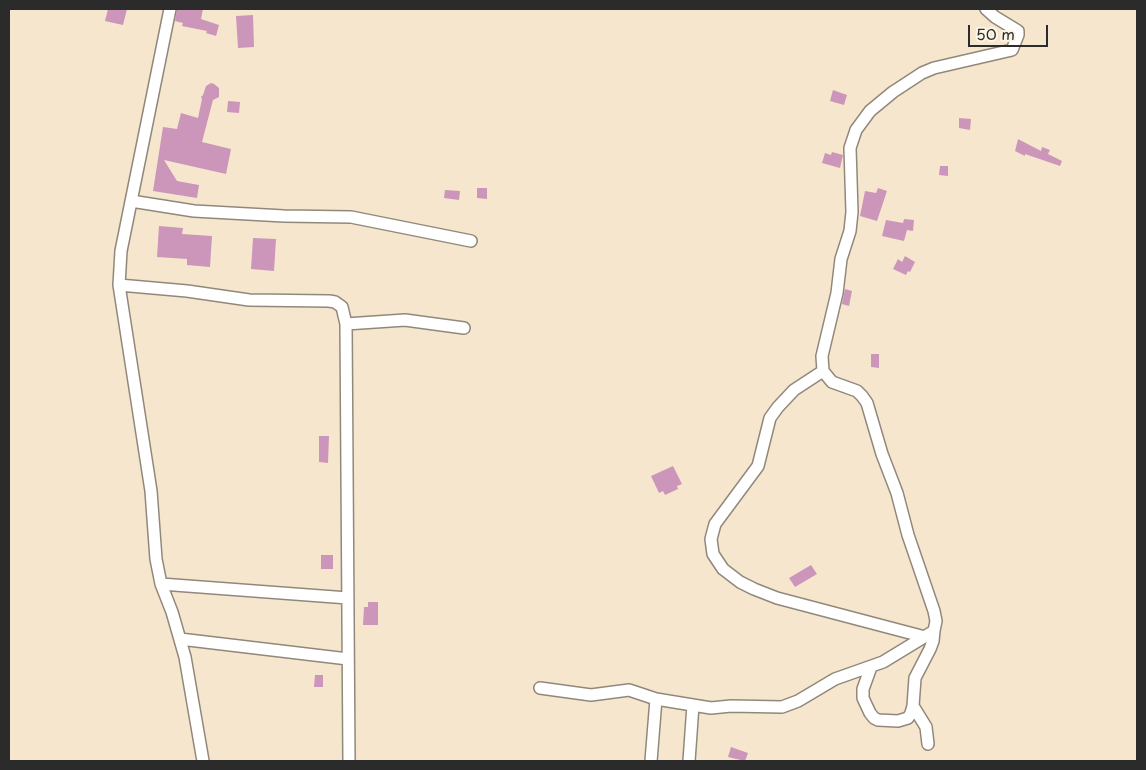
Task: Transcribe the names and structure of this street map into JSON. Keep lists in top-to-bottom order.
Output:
{
  "scale_bar": "50 m"
}
